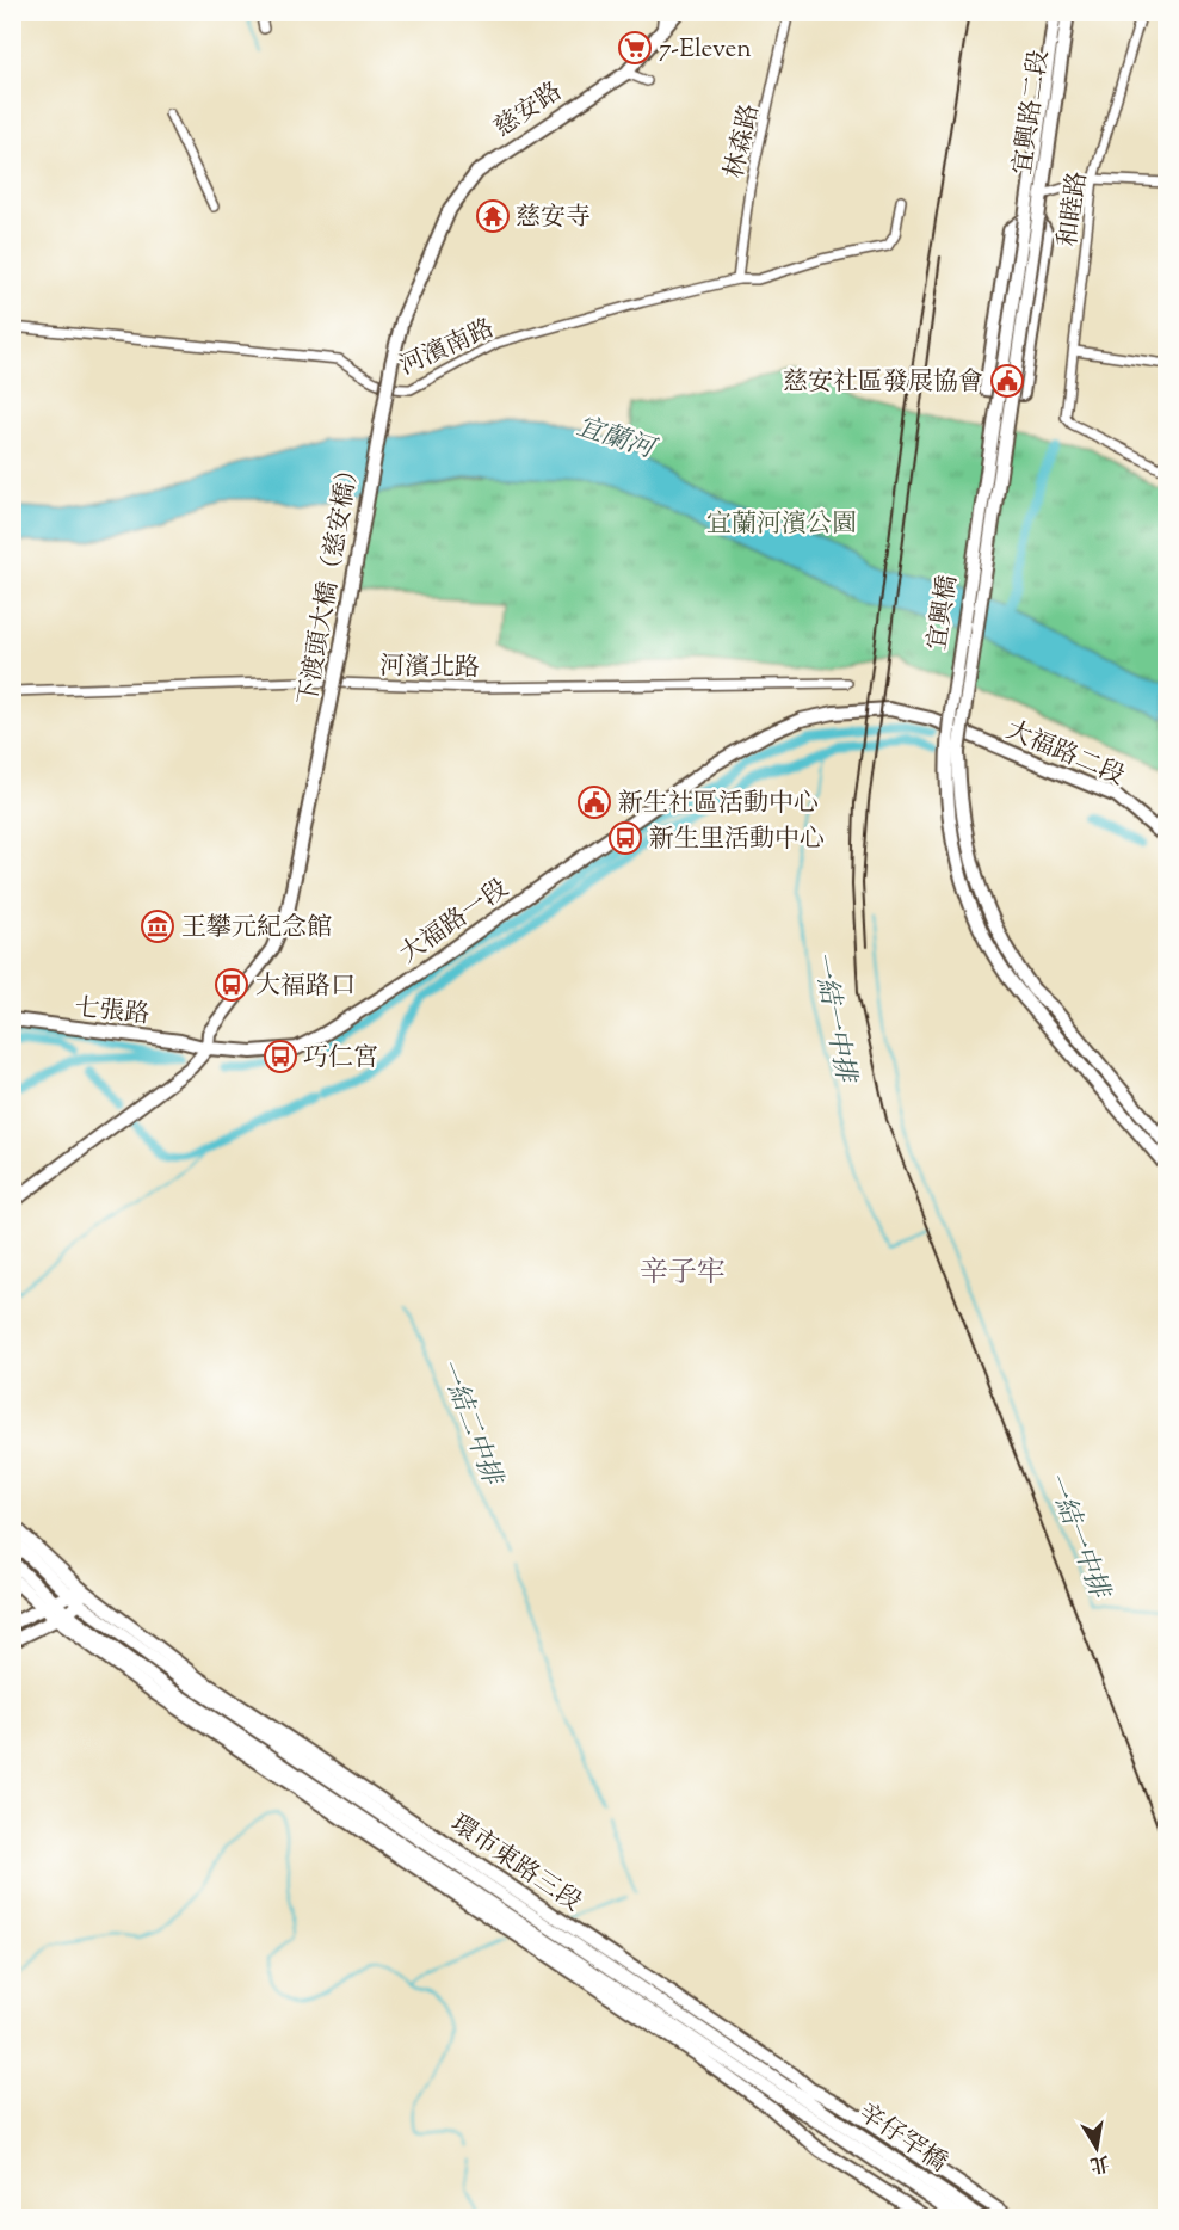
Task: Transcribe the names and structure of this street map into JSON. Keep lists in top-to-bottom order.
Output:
{
  "streets": {
    "main road": [
      "慈安路",
      "宜興路二段",
      "下渡頭大橋（慈安橋）",
      "宜興橋",
      "大福路二段",
      "大福路一段",
      "七張路",
      "環市東路三段",
      "辛仔罕橋"
    ],
    "street": [
      "林森路",
      "和睦路",
      "河濱南路",
      "河濱北路"
    ]
  },
  "crossings": [
    ["慈安路", "下渡頭大橋（慈安橋）"],
    ["宜興路二段", "宜興橋"],
    ["林森路", "河濱南路"],
    ["下渡頭大橋（慈安橋）", "大福路一段"],
    ["下渡頭大橋（慈安橋）", "七張路"],
    ["大福路二段", "大福路一段"],
    ["大福路一段", "七張路"],
    ["環市東路三段", "辛仔罕橋"]
  ],
  "districts": ["辛子牢"],
  "water": ["宜蘭河", "一結一中排", "一結二中排"],
  "parks": ["宜蘭河濱公園"],
  "places": {
    "supermarket": ["7-Eleven"],
    "temple": ["慈安寺"],
    "public building": ["慈安社區發展協會", "新生社區活動中心"],
    "bus stop": ["新生里活動中心", "大福路口", "巧仁宮"],
    "museum": ["王攀元紀念館"]
  },
  "north": "bottom"
}
